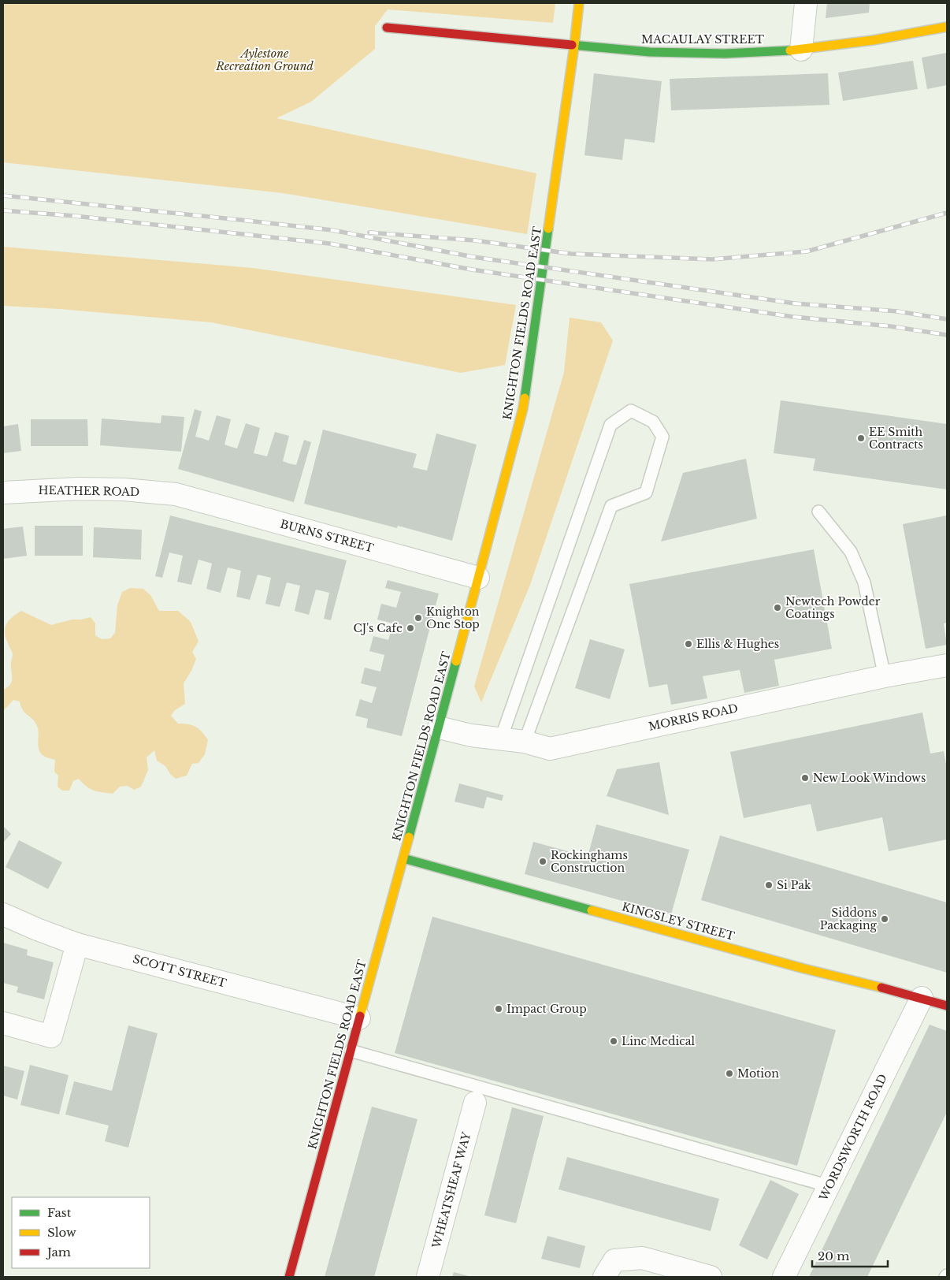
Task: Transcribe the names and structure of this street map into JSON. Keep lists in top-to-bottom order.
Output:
{
  "streets": {
    "street": [
      "MACAULAY STREET",
      "KNIGHTON FIELDS ROAD EAST",
      "HEATHER ROAD",
      "BURNS STREET",
      "MORRIS ROAD",
      "KINGSLEY STREET",
      "SCOTT STREET",
      "WORDSWORTH ROAD",
      "WHEATSHEAF WAY"
    ]
  },
  "crossings": [
    ["MACAULAY STREET", "KNIGHTON FIELDS ROAD EAST"],
    ["KNIGHTON FIELDS ROAD EAST", "BURNS STREET"],
    ["KNIGHTON FIELDS ROAD EAST", "MORRIS ROAD"],
    ["KNIGHTON FIELDS ROAD EAST", "KINGSLEY STREET"],
    ["KNIGHTON FIELDS ROAD EAST", "SCOTT STREET"],
    ["HEATHER ROAD", "BURNS STREET"],
    ["KINGSLEY STREET", "WORDSWORTH ROAD"]
  ],
  "parks": ["Aylestone Recreation Ground"],
  "places": [
    "EE Smith Contracts",
    "Newtech Powder Coatings",
    "Knighton One Stop",
    "CJ's Cafe",
    "Ellis & Hughes",
    "New Look Windows",
    "Rockinghams Construction",
    "Si Pak",
    "Siddons Packaging",
    "Impact Group",
    "Linc Medical",
    "Motion"
  ],
  "legend": ["Fast", "Slow", "Jam"],
  "scale_bar": "20 m"
}
